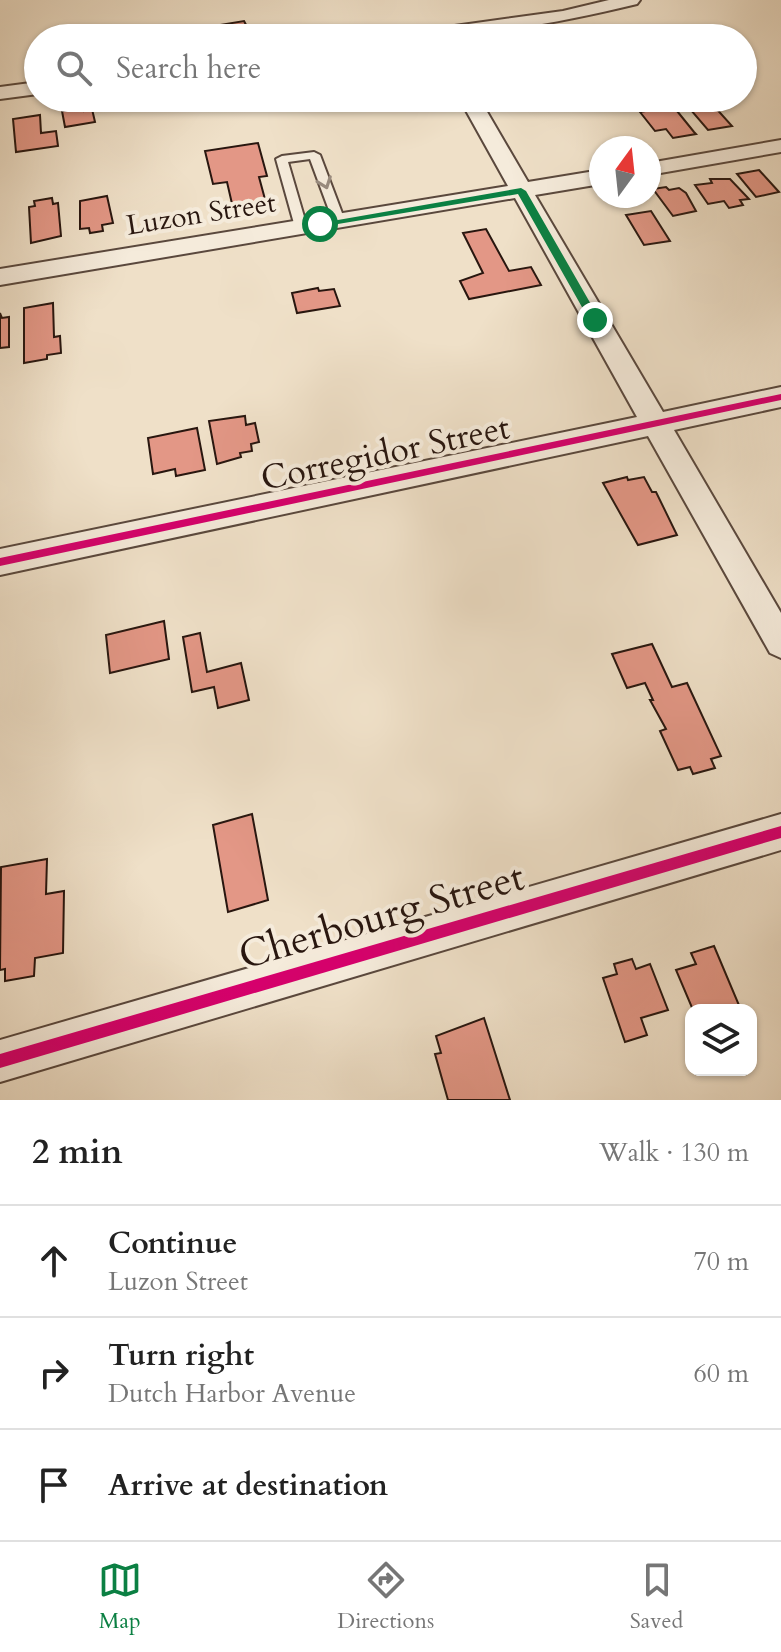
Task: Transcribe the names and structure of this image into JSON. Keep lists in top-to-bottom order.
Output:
{
  "streets": {
    "street": ["Luzon Street", "Corregidor Street", "Cherbourg Street"]
  },
  "north": "top",
  "page": {
    "search": "Search here",
    "heading": ["2 min", "Walk · 130 m"],
    "list": [
      ["Continue", "Luzon Street", "70 m"],
      ["Turn right", "Dutch Harbor Avenue", "60 m"],
      "Arrive at destination"
    ],
    "nav": ["Map", "Directions", "Saved"]
  }
}
